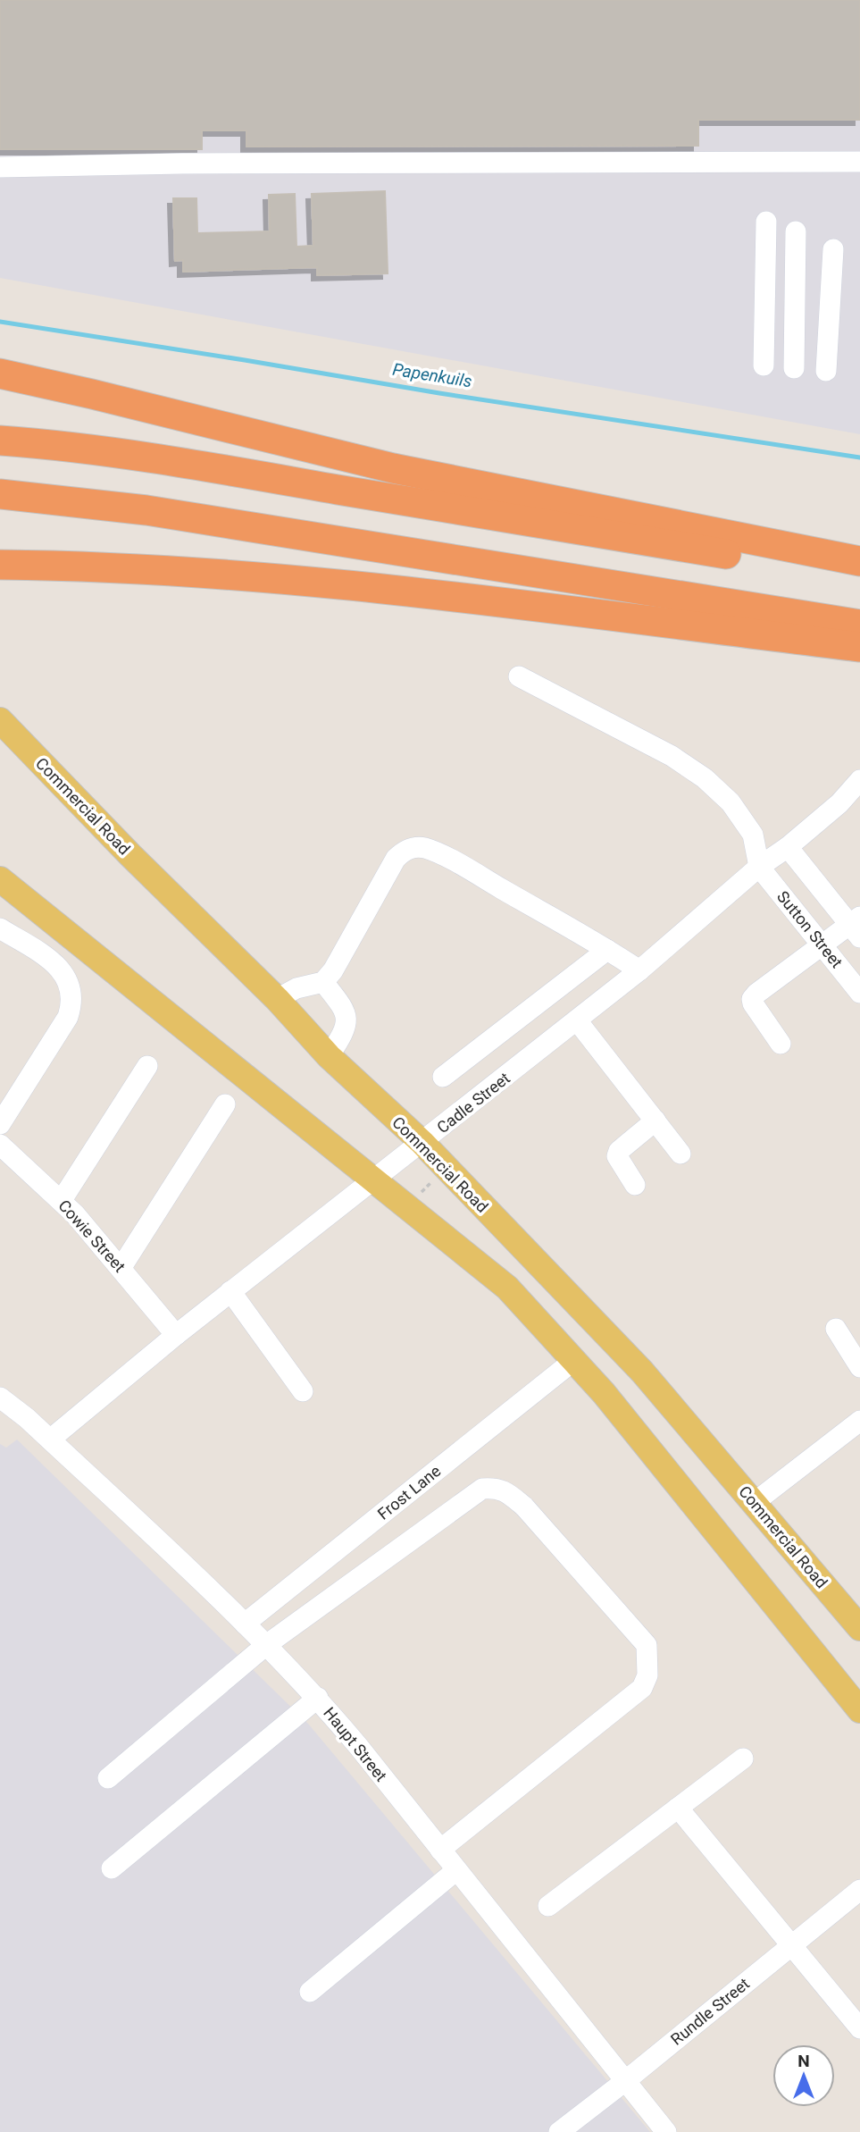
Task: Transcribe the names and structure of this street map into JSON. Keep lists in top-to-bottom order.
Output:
{
  "streets": {
    "main road": ["Commercial Road"],
    "street": [
      "Sutton Street",
      "Cadle Street",
      "Cowie Street",
      "Frost Lane",
      "Haupt Street",
      "Rundle Street"
    ]
  },
  "crossings": [
    ["Commercial Road", "Cadle Street"],
    ["Sutton Street", "Cadle Street"],
    ["Cadle Street", "Cowie Street"],
    ["Cadle Street", "Haupt Street"],
    ["Frost Lane", "Haupt Street"],
    ["Haupt Street", "Rundle Street"]
  ],
  "water": ["Papenkuils"],
  "north": "top"
}
